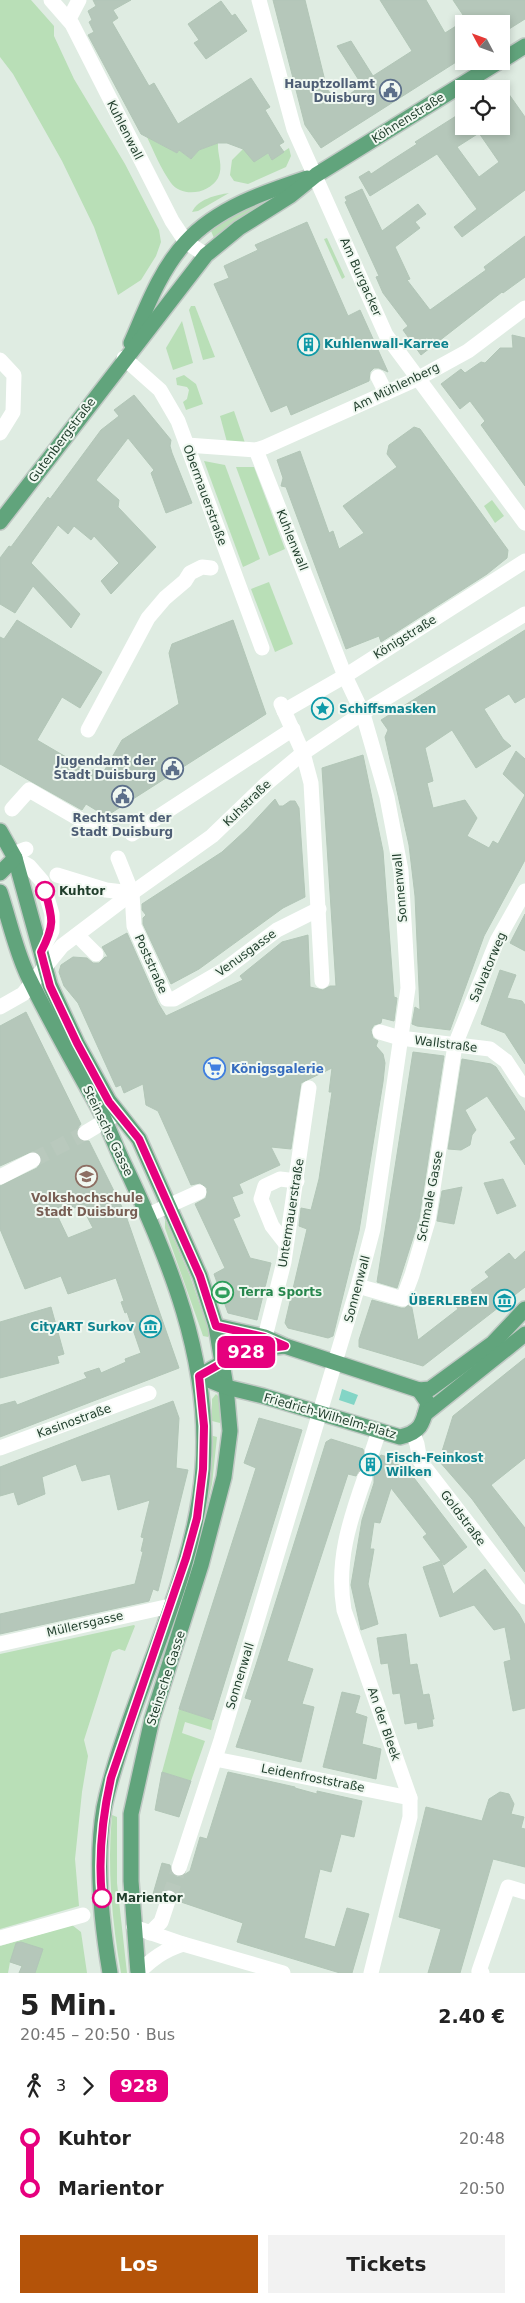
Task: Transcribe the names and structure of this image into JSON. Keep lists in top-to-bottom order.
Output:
{
  "streets": {
    "main road": [
      "Köhnenstraße",
      "Gutenbergstraße",
      "Steinsche Gasse",
      "Friedrich-Wilhelm-Platz"
    ],
    "street": [
      "Kuhlenwall",
      "Am Burgacker",
      "Am Mühlenberg",
      "Obermauerstraße",
      "Königstraße",
      "Kuhstraße",
      "Sonnenwall",
      "Venusgasse",
      "Poststraße",
      "Salvatorweg",
      "Wallstraße",
      "Schmale Gasse",
      "Untermauerstraße",
      "Kasinostraße",
      "Goldstraße",
      "Müllersgasse",
      "An der Bleek",
      "Leidenfroststraße"
    ]
  },
  "crossings": [
    ["Köhnenstraße", "Kuhlenwall"],
    ["Köhnenstraße", "Am Burgacker"],
    ["Köhnenstraße", "Gutenbergstraße"],
    ["Kuhlenwall", "Am Mühlenberg"],
    ["Kuhlenwall", "Gutenbergstraße"],
    ["Kuhlenwall", "Königstraße"],
    ["Kuhlenwall", "Sonnenwall"],
    ["Am Burgacker", "Am Mühlenberg"],
    ["Gutenbergstraße", "Obermauerstraße"],
    ["Kuhstraße", "Sonnenwall"],
    ["Kuhstraße", "Poststraße"],
    ["Kuhstraße", "Steinsche Gasse"],
    ["Sonnenwall", "Wallstraße"],
    ["Sonnenwall", "Schmale Gasse"],
    ["Sonnenwall", "Friedrich-Wilhelm-Platz"],
    ["Sonnenwall", "Leidenfroststraße"],
    ["Venusgasse", "Poststraße"],
    ["Salvatorweg", "Wallstraße"],
    ["Salvatorweg", "Schmale Gasse"],
    ["Wallstraße", "Schmale Gasse"],
    ["Steinsche Gasse", "Friedrich-Wilhelm-Platz"],
    ["Steinsche Gasse", "Müllersgasse"],
    ["Friedrich-Wilhelm-Platz", "Goldstraße"],
    ["An der Bleek", "Leidenfroststraße"]
  ],
  "places": {
    "public building": ["Hauptzollamt Duisburg", "Jugendamt der Stadt Duisburg", "Rechtsamt der Stadt Duisburg"],
    "building": ["Kuhlenwall-Karree", "Fisch-Feinkost Wilken"],
    "place": ["Schiffsmasken"],
    "other": ["Kuhtor", "Marientor"],
    "supermarket": ["Königsgalerie"],
    "school or university": ["Volkshochschule Stadt Duisburg"],
    "sports": ["Terra Sports"],
    "museum": ["ÜBERLEBEN", "CityART Surkov"]
  },
  "lines": ["bus line 928"],
  "north": "top left",
  "page": {
    "on_map": "928",
    "heading": ["5 Min.", "20:45 – 20:50 · Bus", "2.40 €"],
    "legs": ["3", "928"],
    "list": [
      {
        "name": "Kuhtor",
        "value": "20:48"
      },
      {
        "name": "Marientor",
        "value": "20:50"
      }
    ],
    "buttons": ["Los", "Tickets"]
  }
}
